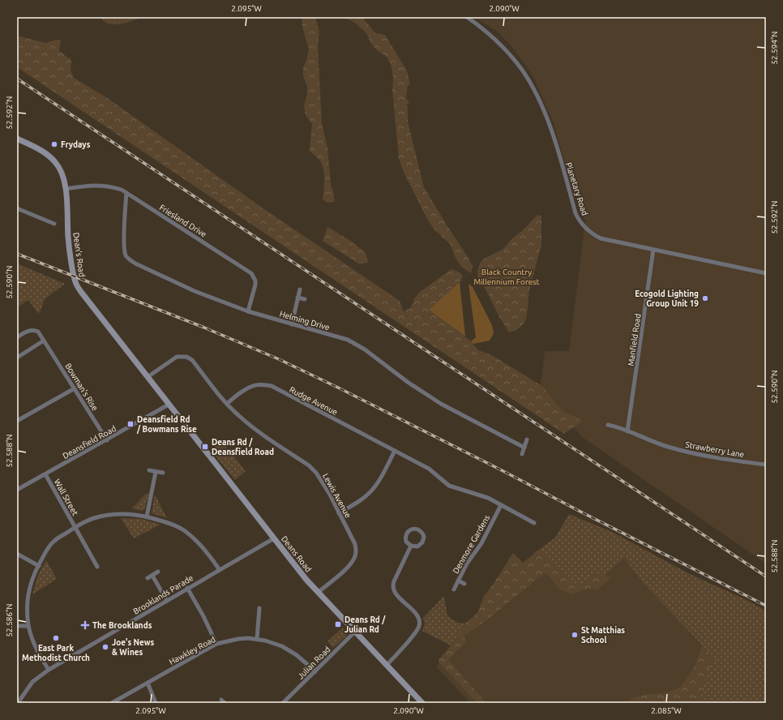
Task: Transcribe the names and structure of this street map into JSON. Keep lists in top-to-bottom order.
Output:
{
  "streets": {
    "street": [
      "Planetary Road",
      "Friesland Drive",
      "Dean's Road",
      "Helming Drive",
      "Manfield Road",
      "Bowman's Rise",
      "Rudge Avenue",
      "Deansfield Road",
      "Strawberry Lane",
      "Lewis Avenue",
      "Wall Street",
      "Denmore Gardens",
      "Deans Road",
      "Brooklands Parade",
      "Hawkley Road",
      "Julian Road"
    ]
  },
  "crossings": [
    ["Planetary Road", "Manfield Road"],
    ["Friesland Drive", "Dean's Road"],
    ["Friesland Drive", "Helming Drive"],
    ["Dean's Road", "Deansfield Road"],
    ["Dean's Road", "Lewis Avenue"],
    ["Dean's Road", "Deans Road"],
    ["Manfield Road", "Strawberry Lane"],
    ["Bowman's Rise", "Deansfield Road"],
    ["Rudge Avenue", "Lewis Avenue"],
    ["Deansfield Road", "Wall Street"],
    ["Deansfield Road", "Deans Road"],
    ["Lewis Avenue", "Deans Road"],
    ["Deans Road", "Brooklands Parade"],
    ["Deans Road", "Julian Road"],
    ["Hawkley Road", "Julian Road"]
  ],
  "parks": ["Black Country Millennium Forest"],
  "places": {
    "other": [
      "Frydays",
      "Ecogold Lighting Group Unit 19",
      "St Matthias School",
      "East Park Methodist Church",
      "Joe's News & Wines"
    ],
    "transit": ["Deansfield Rd / Bowmans Rise", "Deans Rd / Deansfield Road", "Deans Rd / Julian Rd"],
    "health": ["The Brooklands"]
  },
  "coordinates": [
    "2.095°W",
    "2.090°W",
    "52.594°N",
    "52.592°N",
    "52.590°N",
    "52.588°N",
    "52.586°N",
    "2.085°W"
  ]
}
